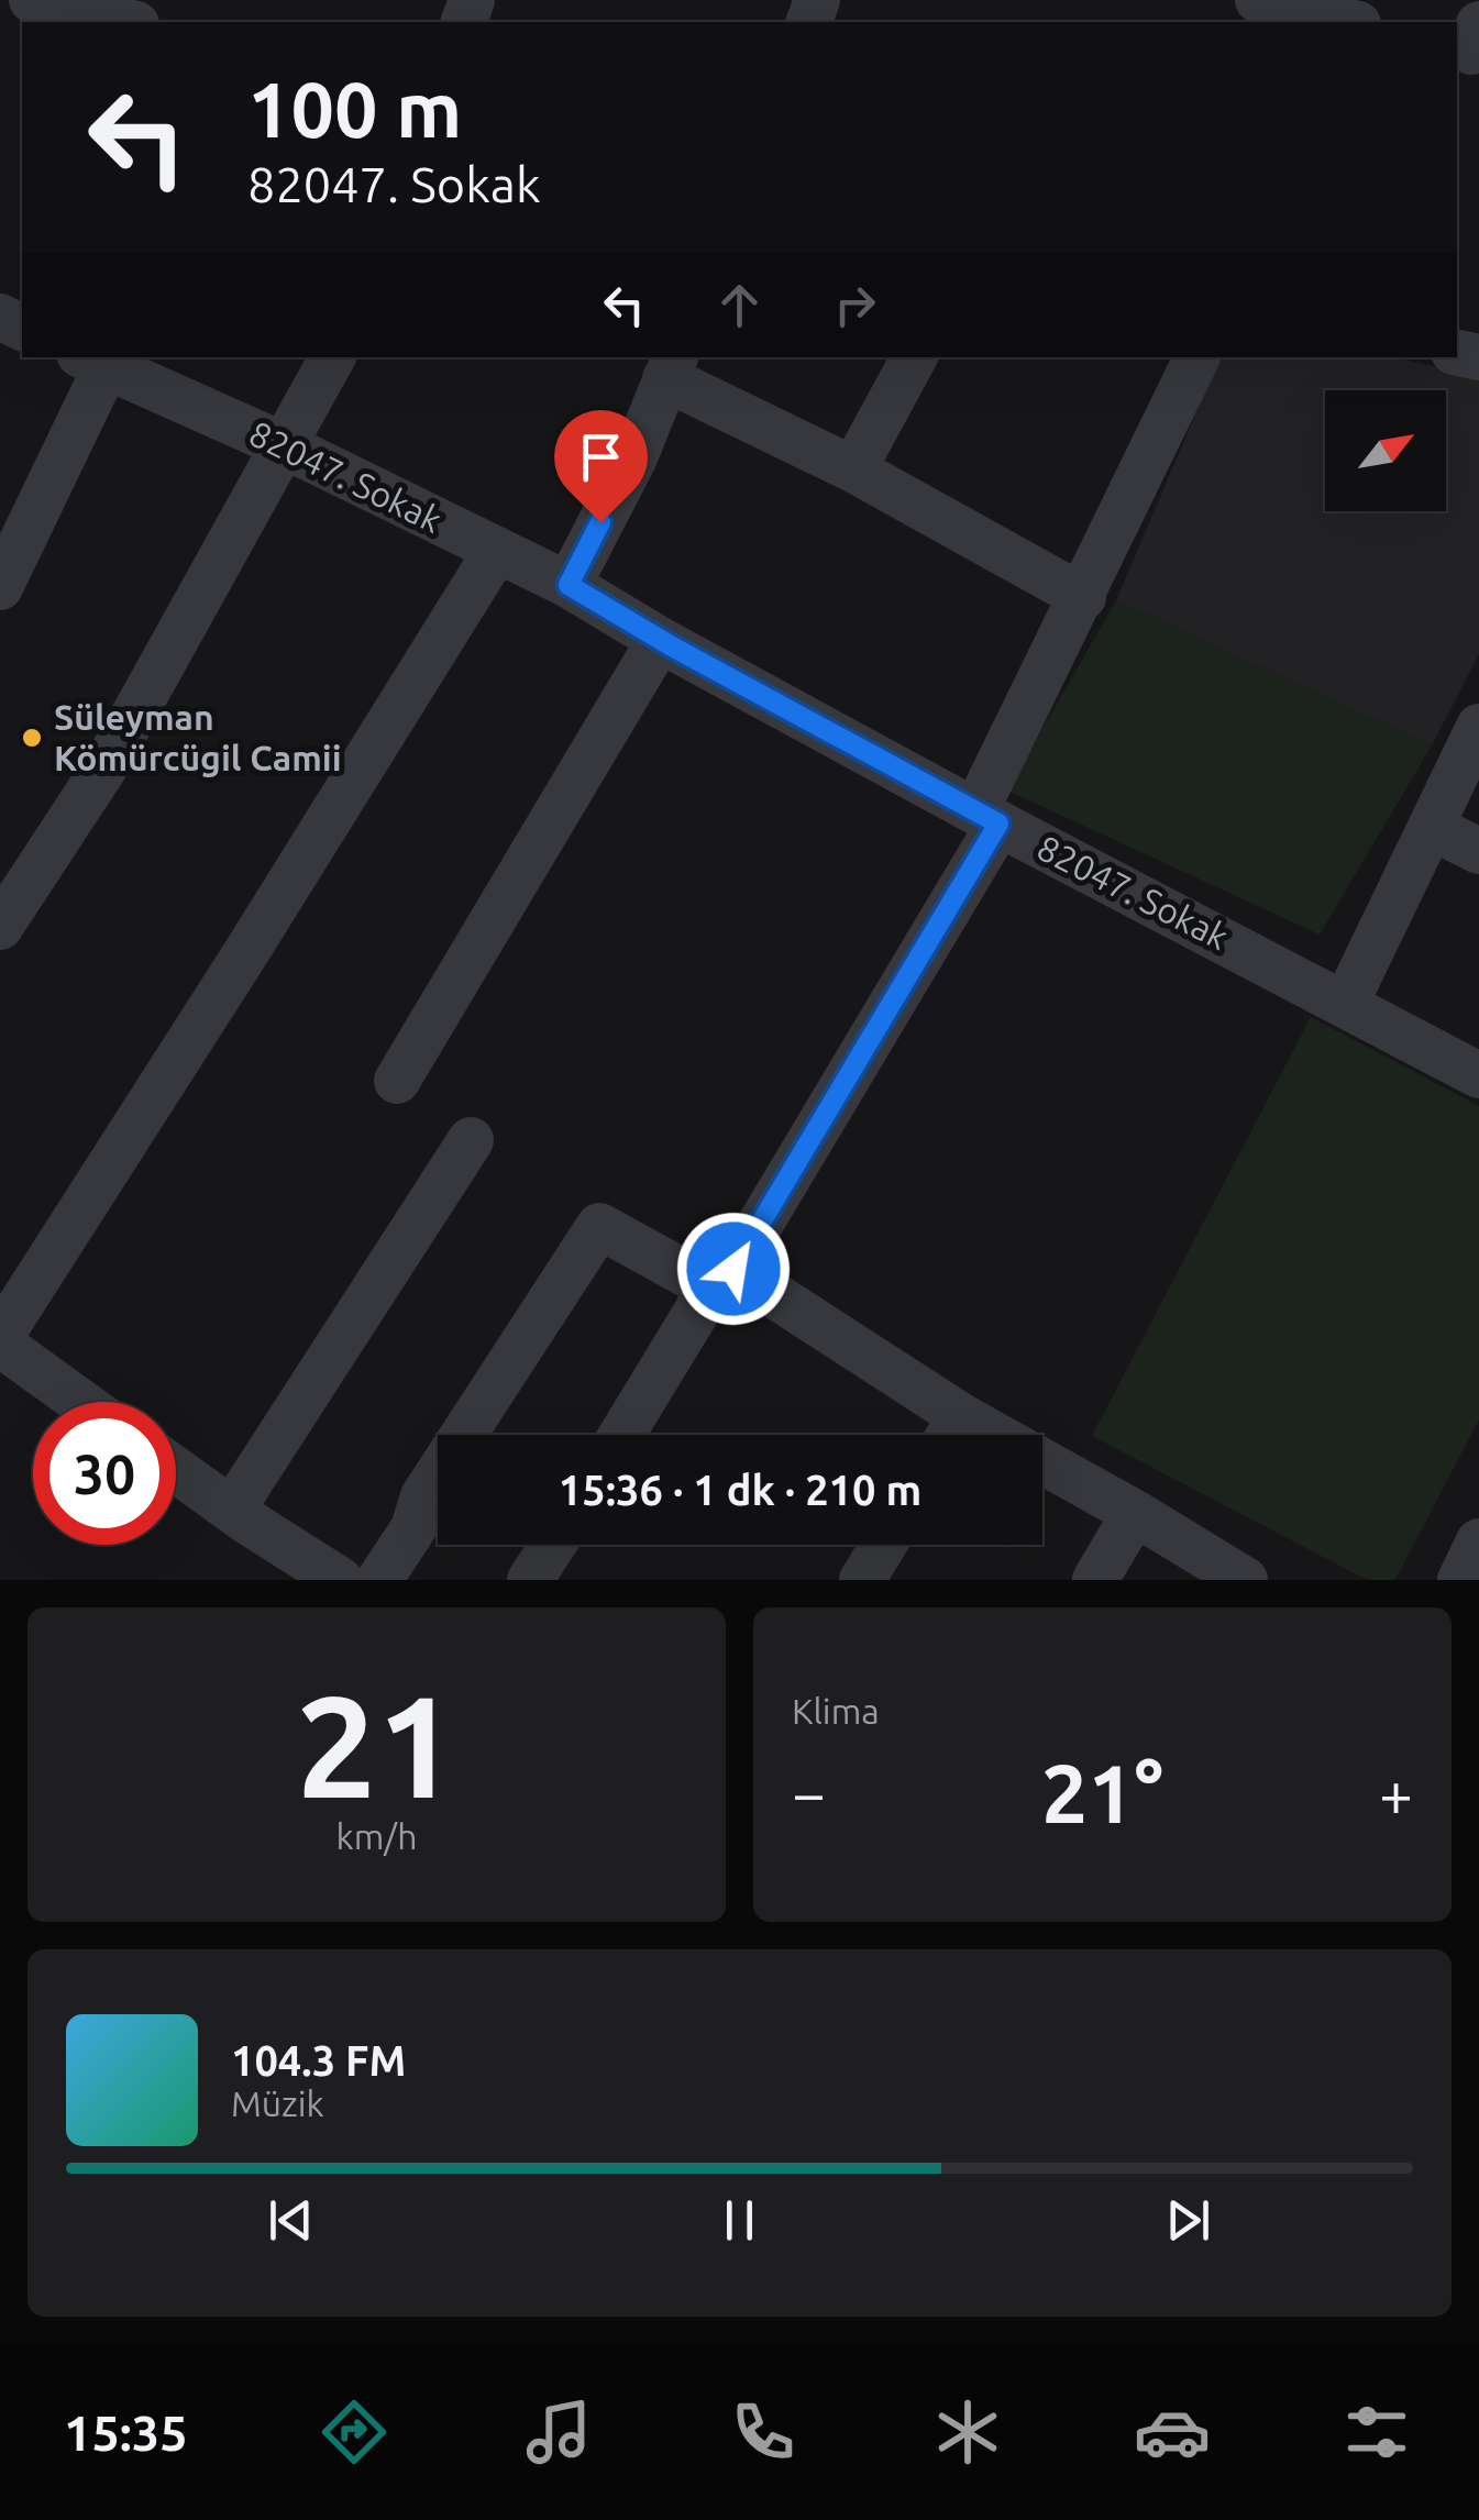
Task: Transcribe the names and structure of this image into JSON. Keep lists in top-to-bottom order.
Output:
{
  "streets": {
    "street": ["82047. Sokak"]
  },
  "places": ["Süleyman Kömürcügil Camii"],
  "north": "top right",
  "page": {
    "turn": ["100 m", "82047. Sokak"],
    "limit": "30",
    "trip": "15:36 · 1 dk · 210 m",
    "tile": [
      ["21", "km/h"],
      "Klima"
    ],
    "heat": ["−", "21°", "+"],
    "song": ["104.3 FM", "Müzik"],
    "tabs": "15:35"
  }
}
